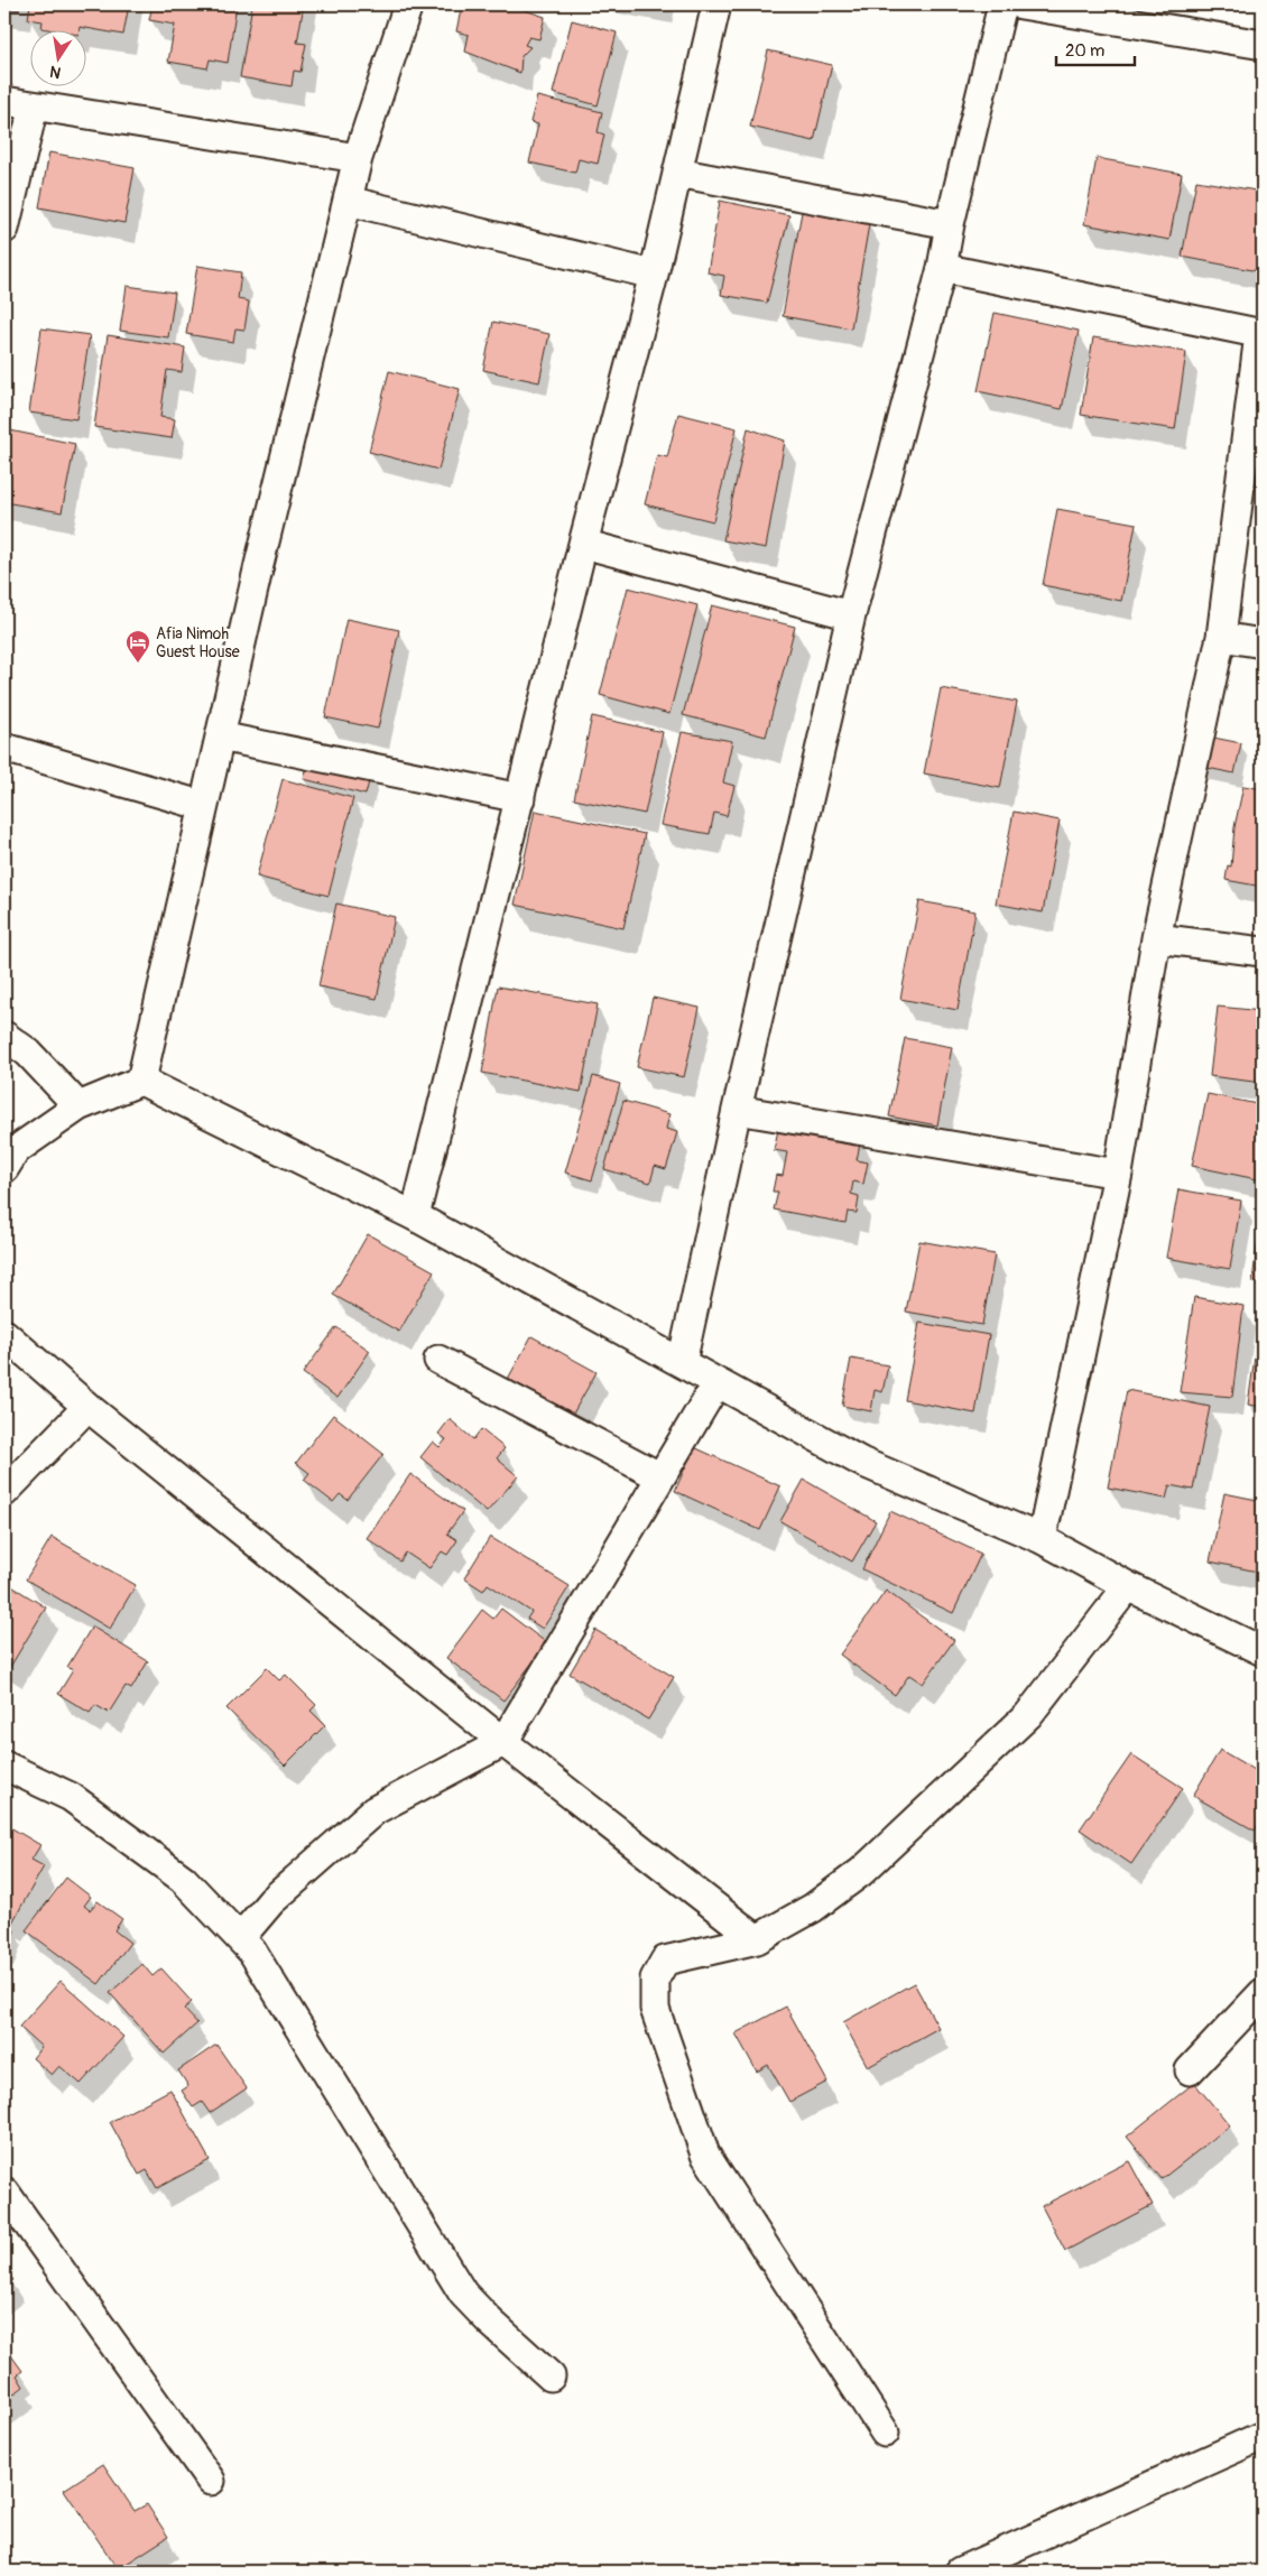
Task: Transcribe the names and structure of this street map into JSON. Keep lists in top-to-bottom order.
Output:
{
  "places": {
    "hotel": ["Afia Nimoh Guest House"]
  },
  "scale_bar": "20 m",
  "north": "bottom"
}
